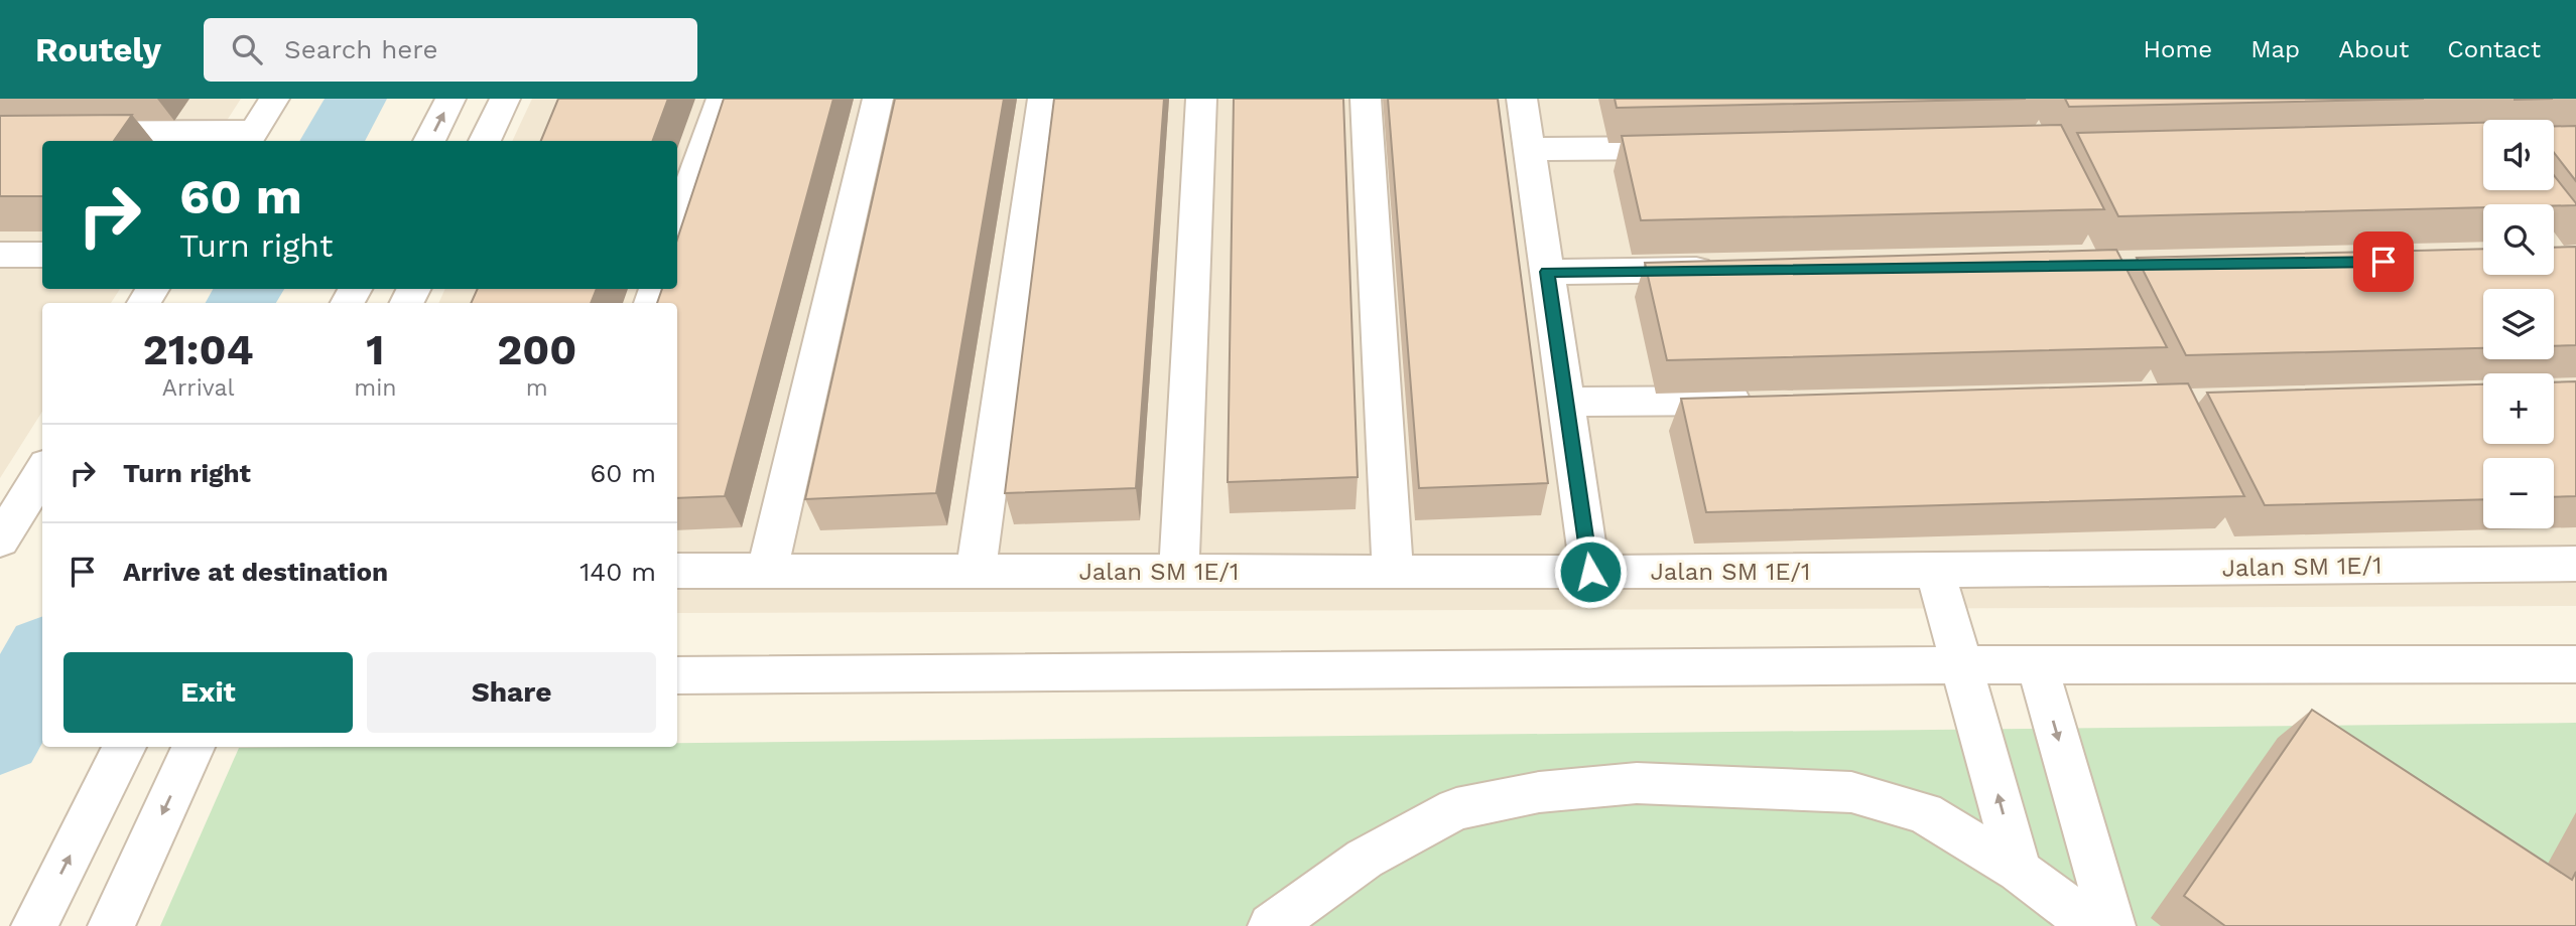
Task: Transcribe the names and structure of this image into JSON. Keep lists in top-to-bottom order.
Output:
{
  "streets": {
    "street": ["Jalan SM 1E/1"]
  },
  "page": {
    "header": "Routely",
    "search": "Search here",
    "nav": [
      "Home",
      "Map",
      "About",
      "Contact"
    ],
    "map_buttons": ["+", "−"],
    "turn": ["60 m", "Turn right"],
    "eta": [
      "21:04",
      "Arrival",
      "1",
      "min",
      "200",
      "m"
    ],
    "list": [
      {
        "name": "Turn right",
        "value": "60 m"
      },
      {
        "name": "Arrive at destination",
        "value": "140 m"
      }
    ],
    "buttons": ["Exit", "Share"]
  }
}
